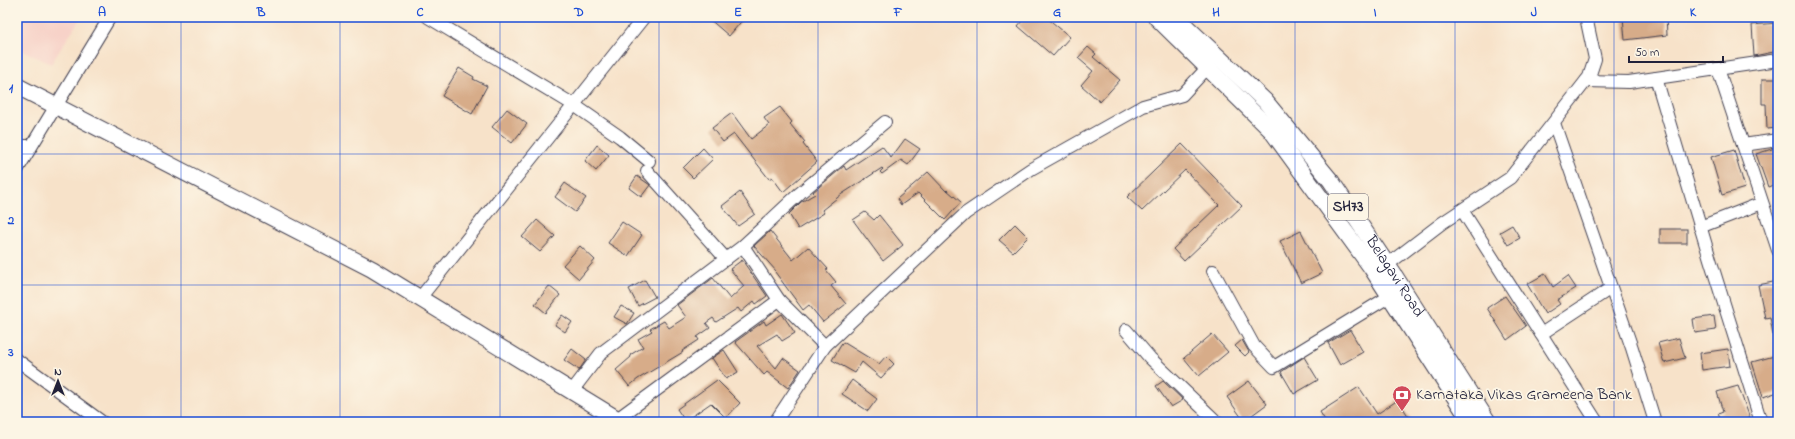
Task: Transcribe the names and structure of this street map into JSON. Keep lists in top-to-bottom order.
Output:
{
  "streets": {
    "main road": ["SH73", "Belagavi Road"]
  },
  "places": {
    "bank": ["Karnataka Vikas Grameena Bank"]
  },
  "scale_bar": "50 m",
  "north": "top",
  "grid": {
    "columns": [
      "A",
      "B",
      "C",
      "D",
      "E",
      "F",
      "G",
      "H",
      "I",
      "J",
      "K"
    ],
    "rows": ["1", "2", "3"]
  }
}
